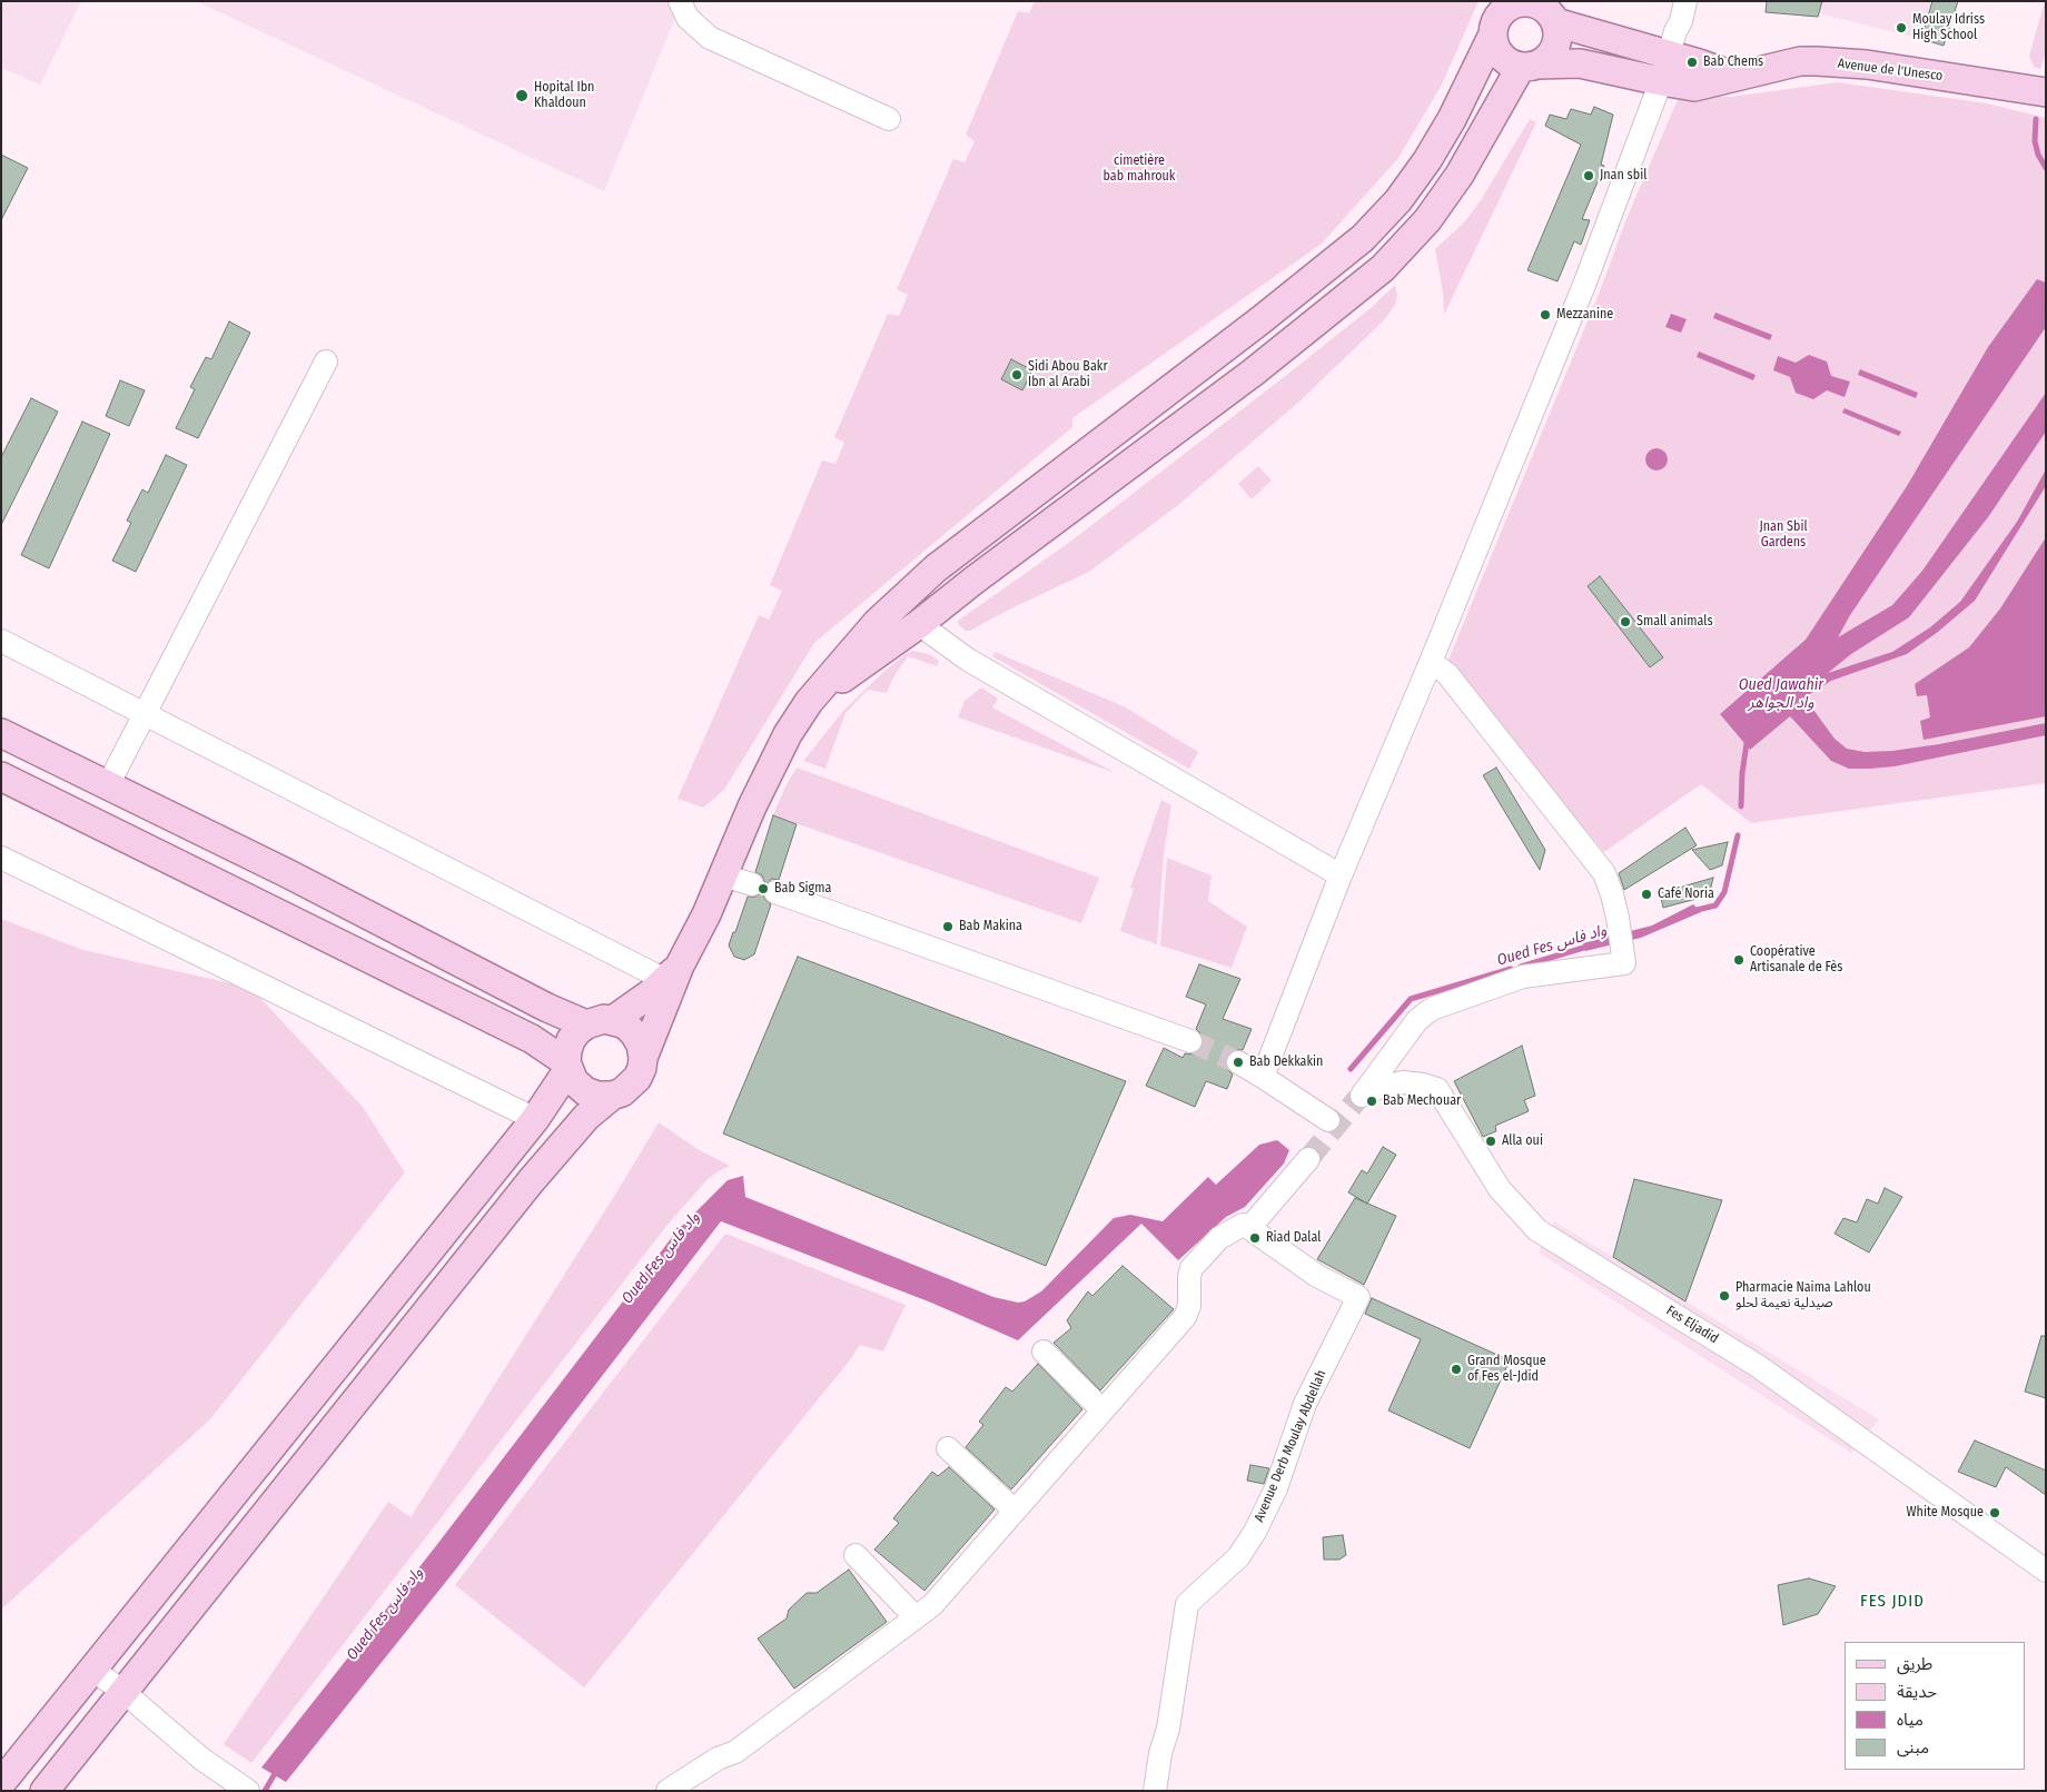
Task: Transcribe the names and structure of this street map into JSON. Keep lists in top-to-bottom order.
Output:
{
  "streets": {
    "main road": ["Avenue de l'Unesco"],
    "street": ["Fes Eljadid", "Avenue Derb Moulay Abdellah"]
  },
  "districts": ["FES JDID"],
  "water": ["Oued Jawahir واد الجواهر", "Oued Fes واد فاس"],
  "parks": ["cimetière bab mahrouk", "Jnan Sbil Gardens"],
  "places": [
    "Moulay Idriss High School",
    "Bab Chems",
    "Hopital Ibn Khaldoun",
    "Jnan sbil",
    "Mezzanine",
    "Sidi Abou Bakr Ibn al Arabi",
    "Small animals",
    "Bab Sigma",
    "Café Noria",
    "Bab Makina",
    "Coopérative Artisanale de Fès",
    "Bab Dekkakin",
    "Bab Mechouar",
    "Alla oui",
    "Riad Dalal",
    "Pharmacie Naima Lahlou صيدلية نعيمة لحلو",
    "Grand Mosque of Fes el-Jdid",
    "White Mosque"
  ],
  "legend": [
    "طريق",
    "حديقة",
    "مياه",
    "مبنى"
  ]
}
